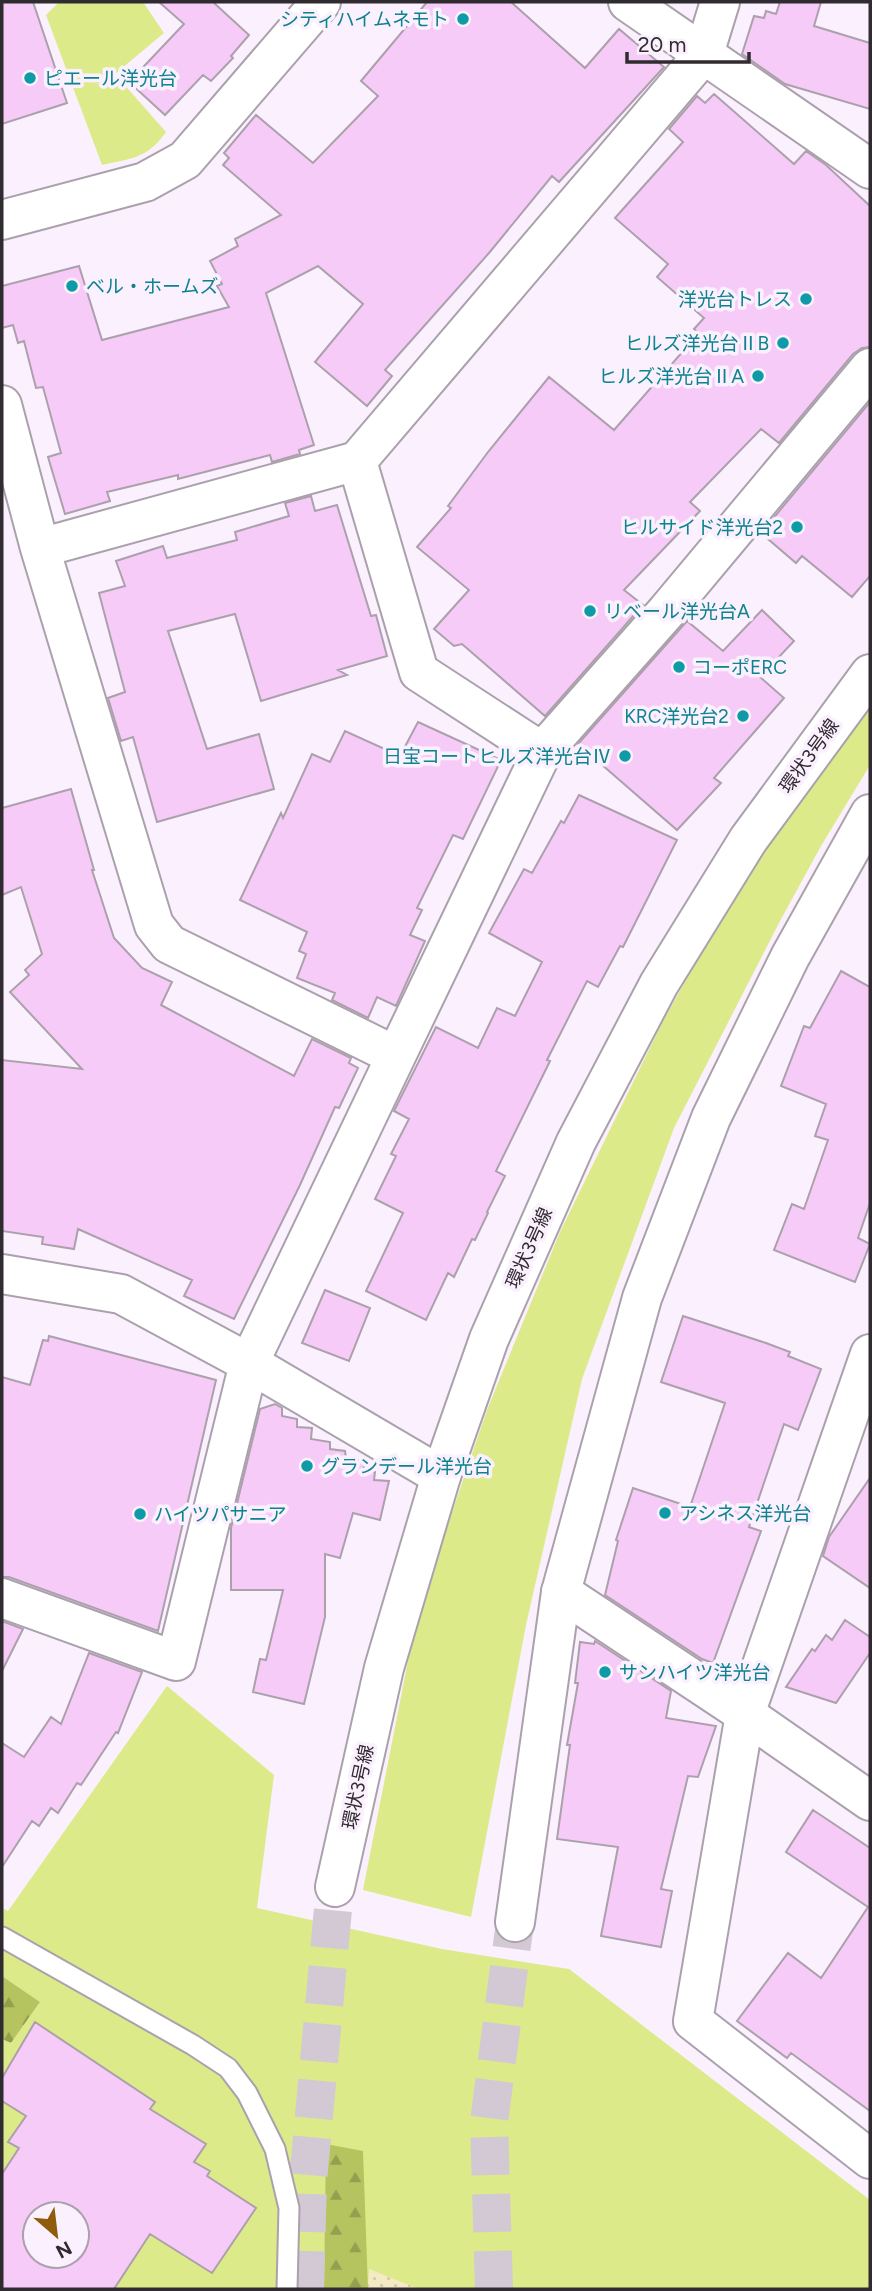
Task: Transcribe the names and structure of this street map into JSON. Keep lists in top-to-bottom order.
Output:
{
  "streets": {
    "street": ["環状3号線"]
  },
  "places": [
    "シティハイムネモト",
    "ピエール洋光台",
    "ベル・ホームズ",
    "洋光台トレス",
    "ヒルズ洋光台ⅡB",
    "ヒルズ洋光台ⅡA",
    "ヒルサイド洋光台2",
    "リベール洋光台A",
    "コーポERC",
    "KRC洋光台2",
    "日宝コートヒルズ洋光台Ⅳ",
    "グランデール洋光台",
    "アシネス洋光台",
    "ハイツパサニア",
    "サンハイツ洋光台"
  ],
  "scale_bar": "20 m",
  "north": "bottom right"
}
